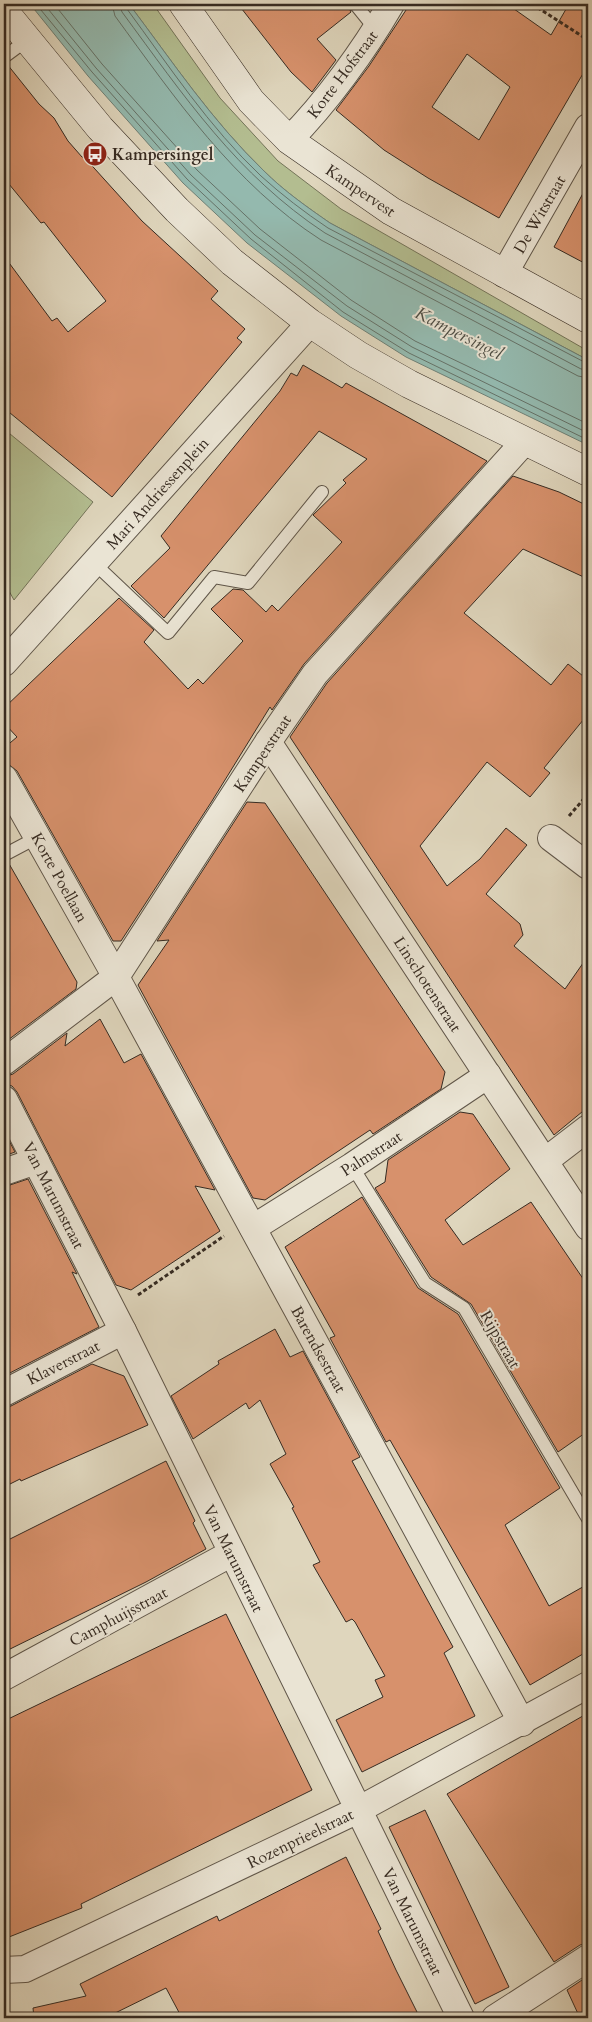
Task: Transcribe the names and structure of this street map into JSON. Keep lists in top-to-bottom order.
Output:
{
  "streets": {
    "street": [
      "Korte Hofstraat",
      "Kampervest",
      "De Witstraat",
      "Mari Andriessenplein",
      "Kamperstraat",
      "Korte Poellaan",
      "Linschotenstraat",
      "Palmstraat",
      "Van Marumstraat",
      "Barendsestraat",
      "Klaverstraat",
      "Camphuijsstraat",
      "Rozenprieelstraat"
    ],
    "lane": ["Rijpstraat"]
  },
  "crossings": [
    ["Korte Hofstraat", "Kampervest"],
    ["Kampervest", "De Witstraat"],
    ["Kamperstraat", "Korte Poellaan"],
    ["Kamperstraat", "Linschotenstraat"],
    ["Kamperstraat", "Barendsestraat"],
    ["Korte Poellaan", "Barendsestraat"],
    ["Linschotenstraat", "Palmstraat"],
    ["Palmstraat", "Rijpstraat"],
    ["Palmstraat", "Barendsestraat"],
    ["Van Marumstraat", "Klaverstraat"],
    ["Van Marumstraat", "Camphuijsstraat"],
    ["Van Marumstraat", "Rozenprieelstraat"],
    ["Barendsestraat", "Rozenprieelstraat"]
  ],
  "water": ["Kampersingel"],
  "places": {
    "bus stop": ["Kampersingel"]
  }
}
